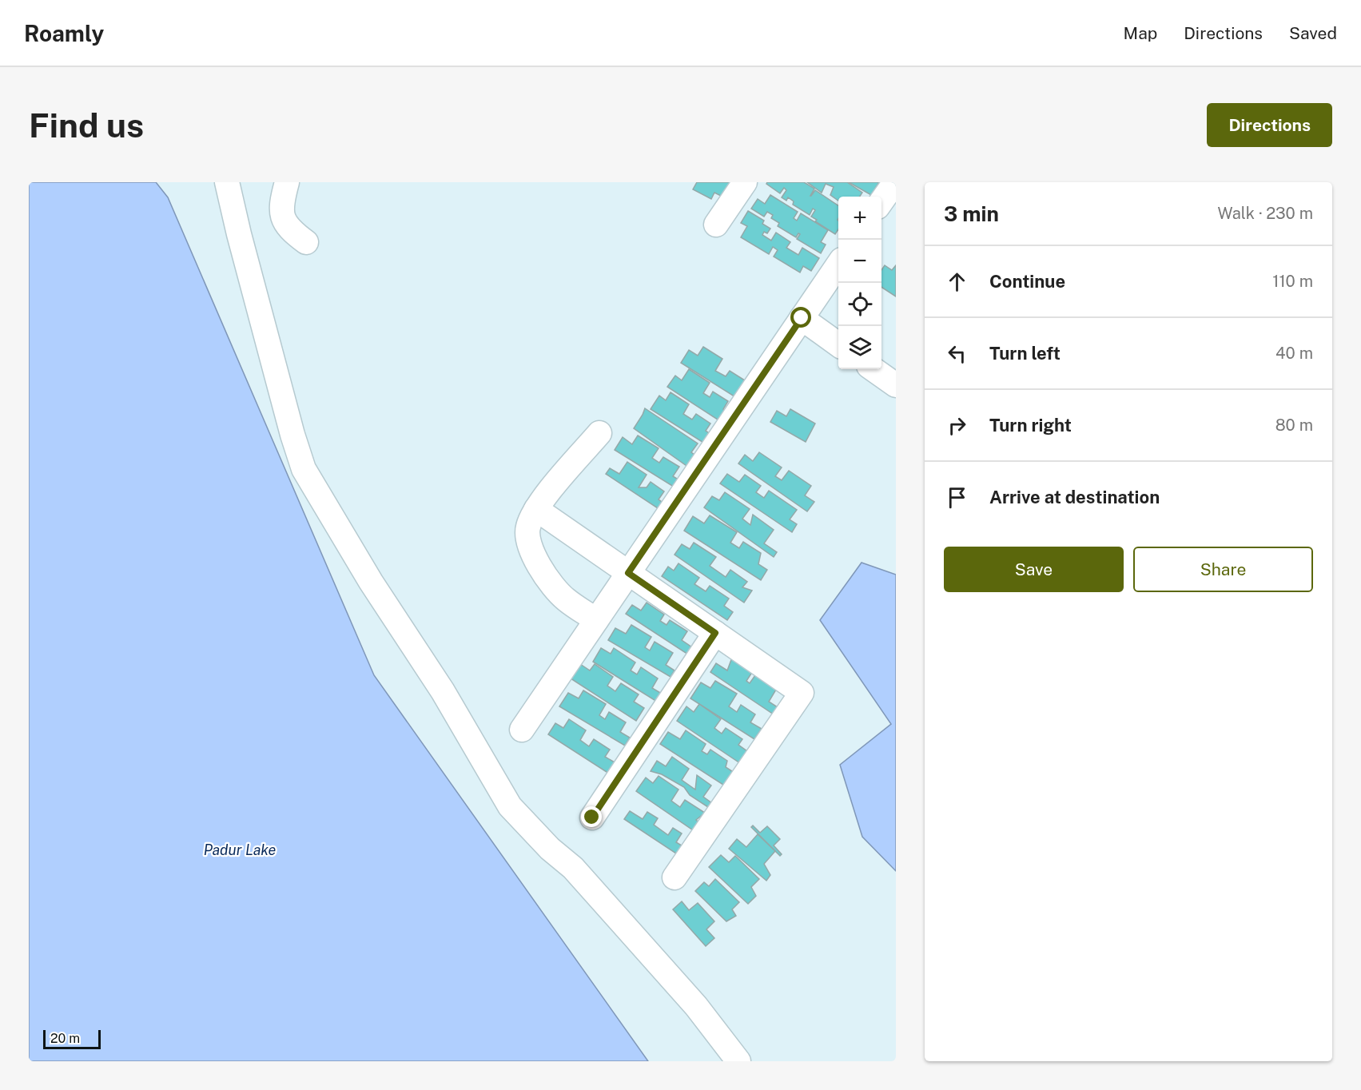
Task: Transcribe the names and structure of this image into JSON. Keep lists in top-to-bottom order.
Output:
{
  "water": ["Padur Lake"],
  "scale_bar": "20 m",
  "page": {
    "header": "Roamly",
    "nav": ["Map", "Directions", "Saved"],
    "buttons": [
      "Directions",
      ["Save", "Share"]
    ],
    "title": "Find us",
    "heading": ["3 min", "Walk · 230 m"],
    "map_buttons": ["+", "−"],
    "list": [
      ["Continue", "110 m"],
      ["Turn left", "40 m"],
      ["Turn right", "80 m"],
      "Arrive at destination"
    ],
    "scale": "20 m"
  }
}
